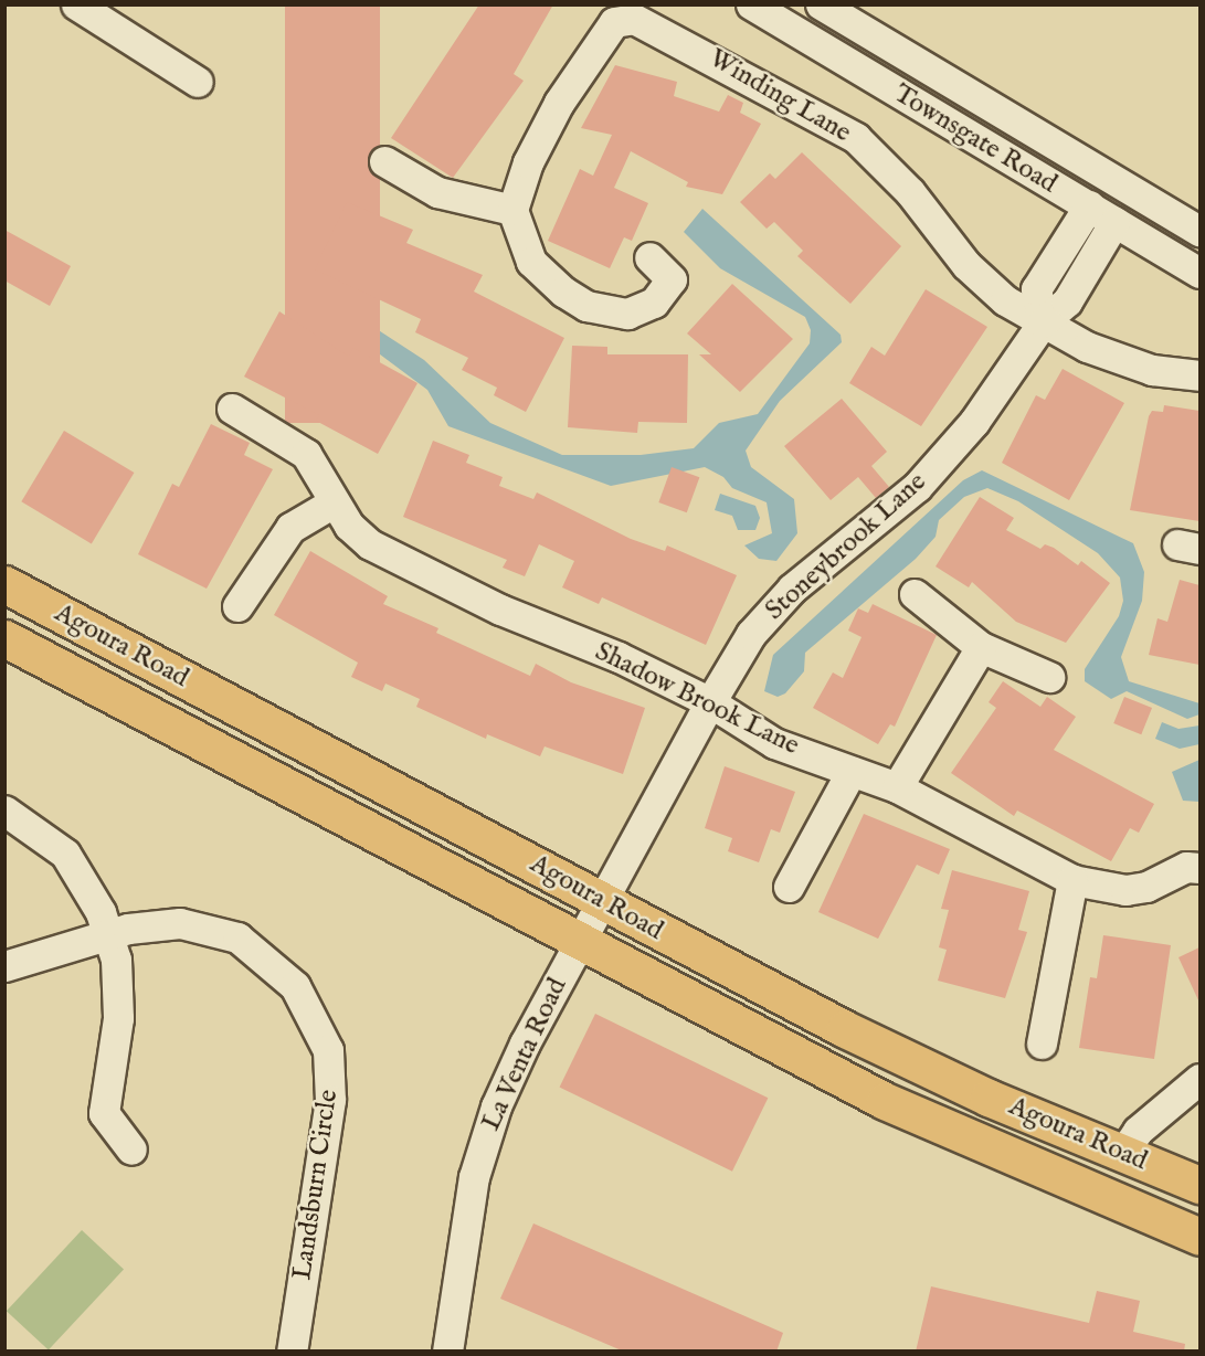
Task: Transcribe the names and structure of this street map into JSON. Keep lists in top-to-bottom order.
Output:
{
  "streets": {
    "main road": ["Agoura Road"],
    "street": [
      "Winding Lane",
      "Townsgate Road",
      "Stoneybrook Lane",
      "Shadow Brook Lane",
      "La Venta Road",
      "Landsburn Circle"
    ]
  },
  "crossings": [
    ["Winding Lane", "Stoneybrook Lane"],
    ["Townsgate Road", "Stoneybrook Lane"],
    ["Stoneybrook Lane", "Agoura Road"],
    ["Stoneybrook Lane", "Shadow Brook Lane"],
    ["Stoneybrook Lane", "La Venta Road"],
    ["Agoura Road", "La Venta Road"]
  ]
}
